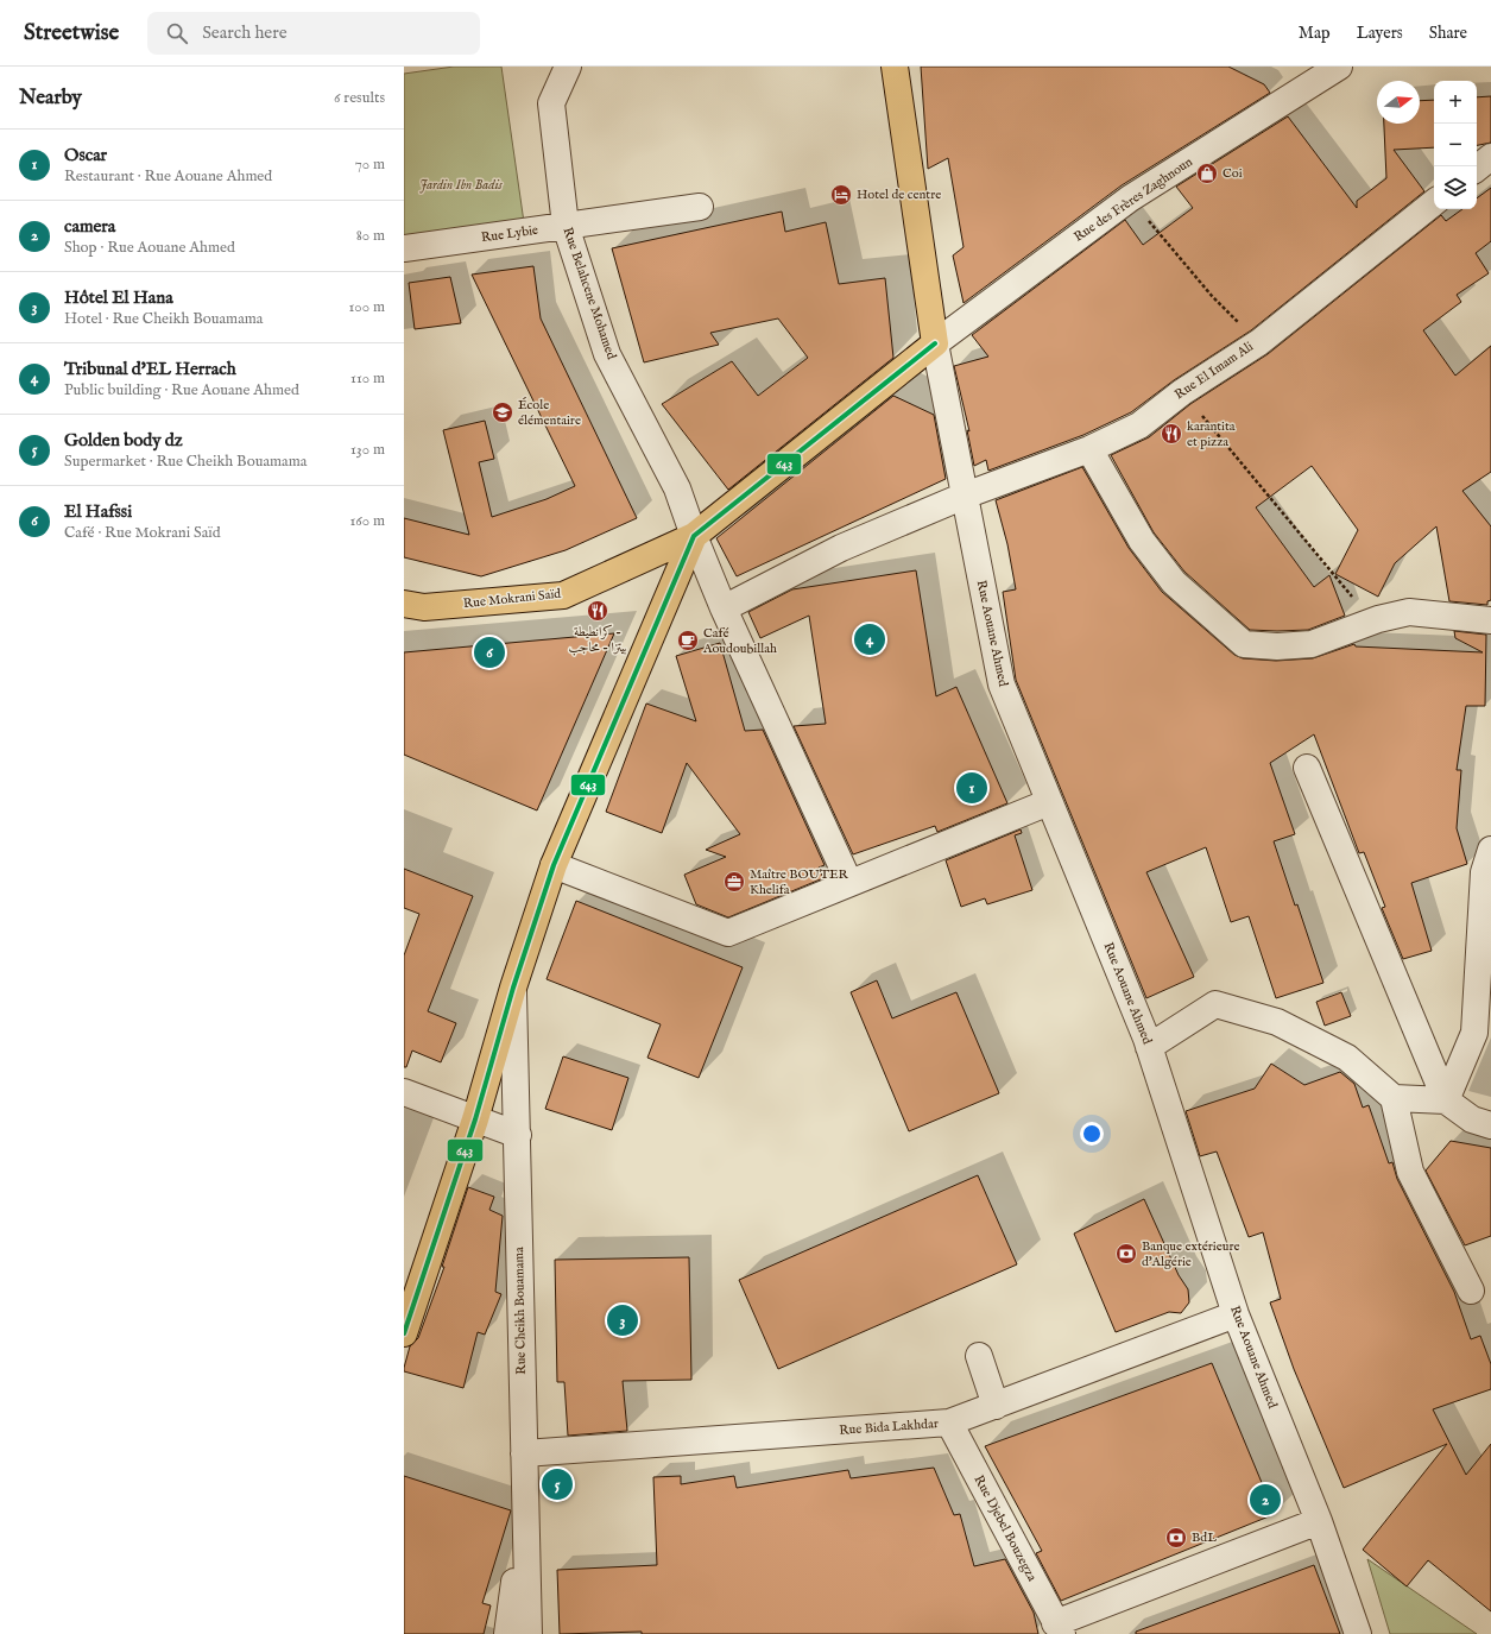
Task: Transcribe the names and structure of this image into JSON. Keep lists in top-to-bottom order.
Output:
{
  "streets": {
    "main road": ["Rue Mokrani Saïd"],
    "street": [
      "Rue des Frères Zaghnoun",
      "Rue Lybie",
      "Rue Belahcene Mohamed",
      "Rue El Imam Ali",
      "Rue Aouane Ahmed",
      "Rue Cheikh Bouamama",
      "Rue Bida Lakhdar",
      "Rue Djebel Bouzegza"
    ]
  },
  "crossings": [
    ["Rue des Frères Zaghnoun", "Rue Aouane Ahmed"],
    ["Rue Lybie", "Rue Belahcene Mohamed"],
    ["Rue Belahcene Mohamed", "Rue El Imam Ali"],
    ["Rue Belahcene Mohamed", "Rue Mokrani Saïd"],
    ["Rue El Imam Ali", "Rue Aouane Ahmed"],
    ["Rue Aouane Ahmed", "Rue Bida Lakhdar"],
    ["Rue Cheikh Bouamama", "Rue Bida Lakhdar"],
    ["Rue Bida Lakhdar", "Rue Djebel Bouzegza"]
  ],
  "parks": ["Jardin Ibn Badis"],
  "places": {
    "shop": ["Coi"],
    "hotel": ["Hotel de centre"],
    "school or university": ["École élémentaire"],
    "restaurant": ["karantita et pizza", "كرانطيطة - بيتزا - محاجب"],
    "cafe": ["Café Aoudoubillah"],
    "office": ["Maître BOUTER Khelifa"],
    "bank": ["Banque extérieure d'Algérie", "BdL"]
  },
  "lines": ["transit line 643"],
  "north": "right",
  "page": {
    "header": "Streetwise",
    "search": "Search here",
    "nav": ["Map", "Layers", "Share"],
    "heading": ["Nearby", "6 results"],
    "map_buttons": ["+", "−"],
    "list": [
      {
        "mark": "1",
        "name": "Oscar",
        "note": "Restaurant · Rue Aouane Ahmed",
        "value": "70 m"
      },
      {
        "mark": "2",
        "name": "camera",
        "note": "Shop · Rue Aouane Ahmed",
        "value": "80 m"
      },
      {
        "mark": "3",
        "name": "Hôtel El Hana",
        "note": "Hotel · Rue Cheikh Bouamama",
        "value": "100 m"
      },
      {
        "mark": "4",
        "name": "Tribunal d'EL Herrach",
        "note": "Public building · Rue Aouane Ahmed",
        "value": "110 m"
      },
      {
        "mark": "5",
        "name": "Golden body dz",
        "note": "Supermarket · Rue Cheikh Bouamama",
        "value": "130 m"
      },
      {
        "mark": "6",
        "name": "El Hafssi",
        "note": "Café · Rue Mokrani Saïd",
        "value": "160 m"
      }
    ],
    "pins": [
      "4",
      "6",
      "1",
      "3",
      "5",
      "2"
    ]
  }
}
